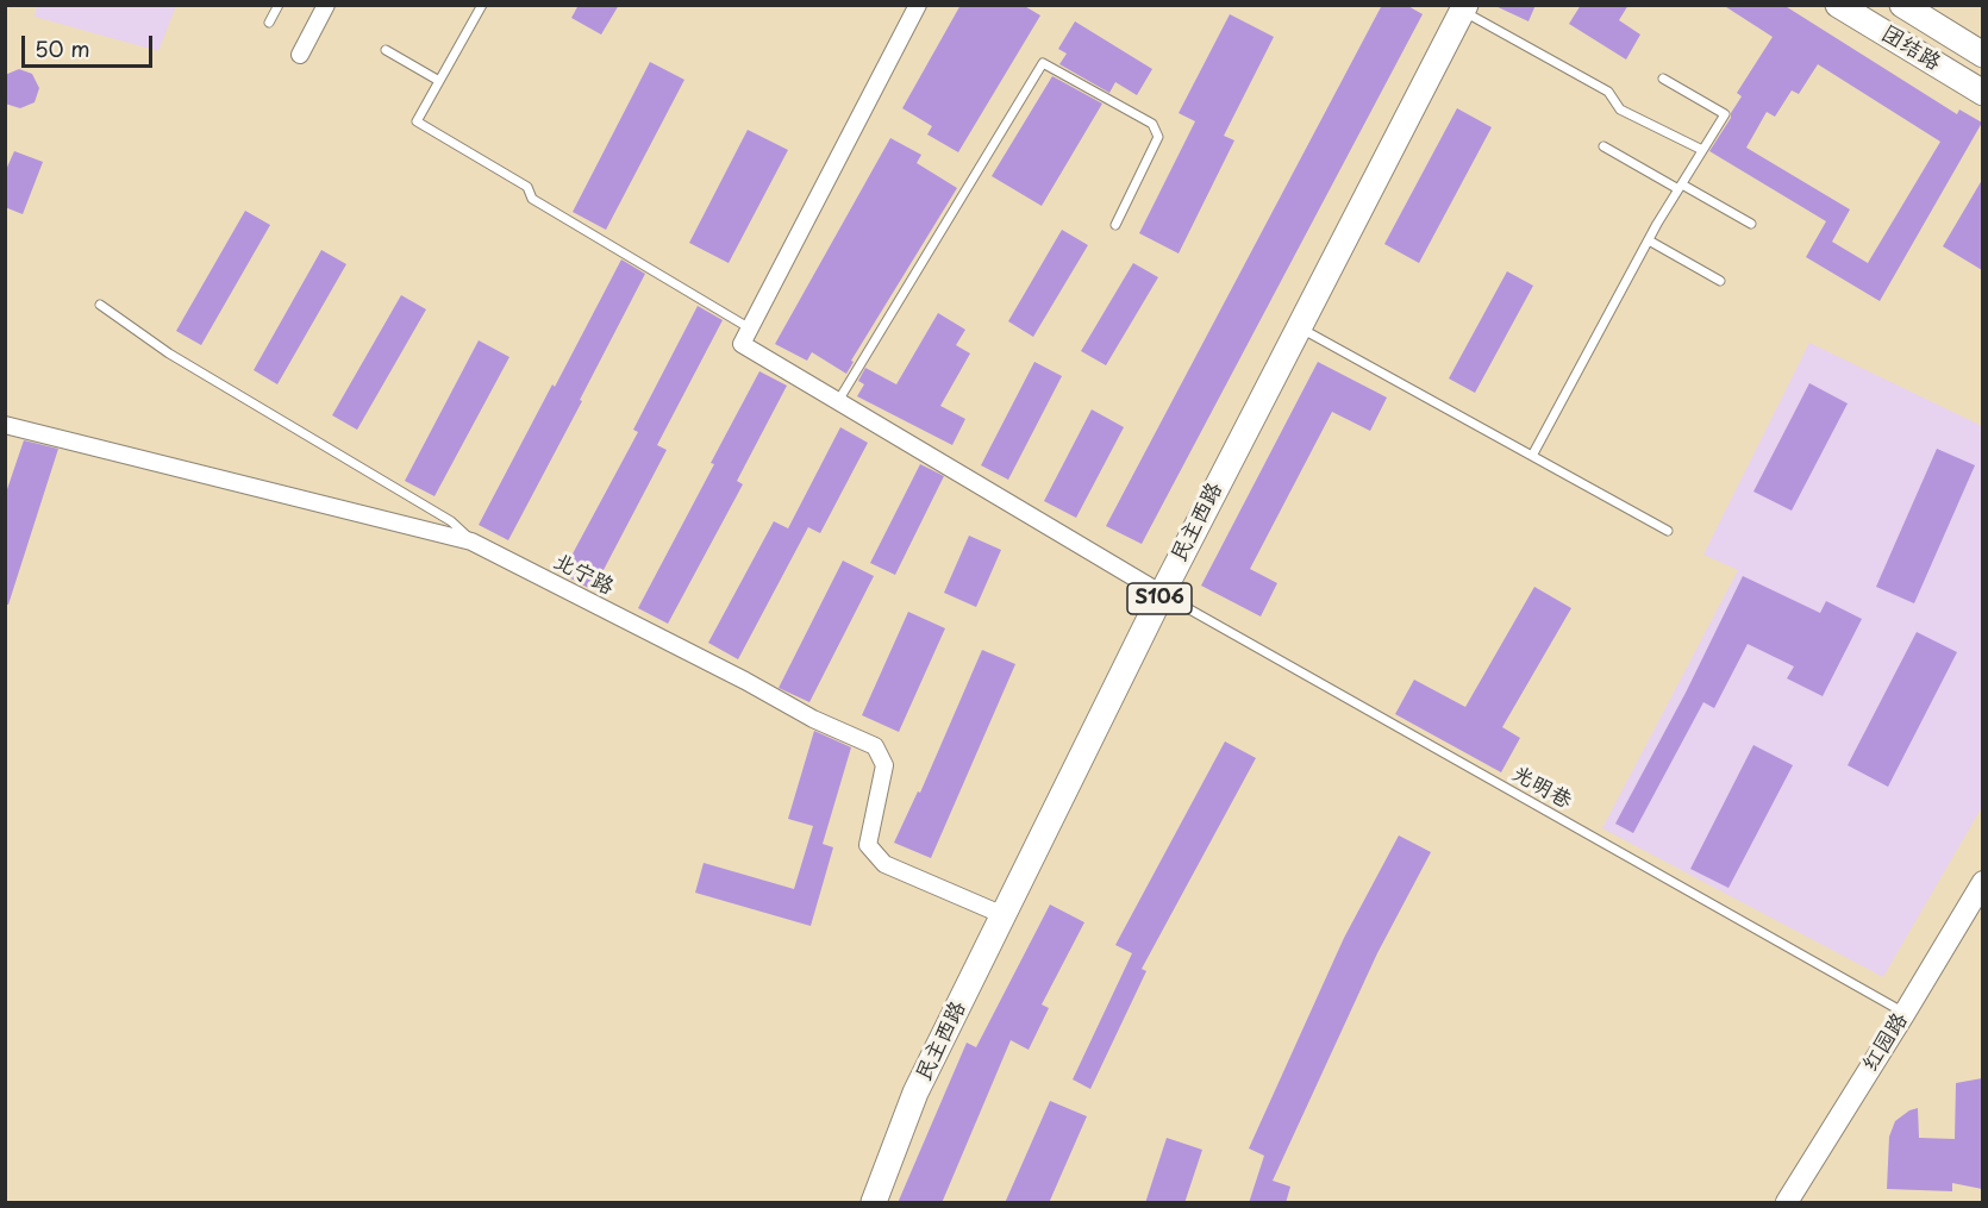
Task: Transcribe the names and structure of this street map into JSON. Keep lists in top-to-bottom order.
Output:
{
  "streets": {
    "main road": [
      "团结路",
      "民主西路",
      "S106",
      "红园路"
    ],
    "street": ["北宁路"],
    "lane": ["光明巷"]
  },
  "crossings": [
    ["民主西路", "北宁路"],
    ["民主西路", "光明巷"],
    ["光明巷", "红园路"]
  ],
  "scale_bar": "50 m"
}
